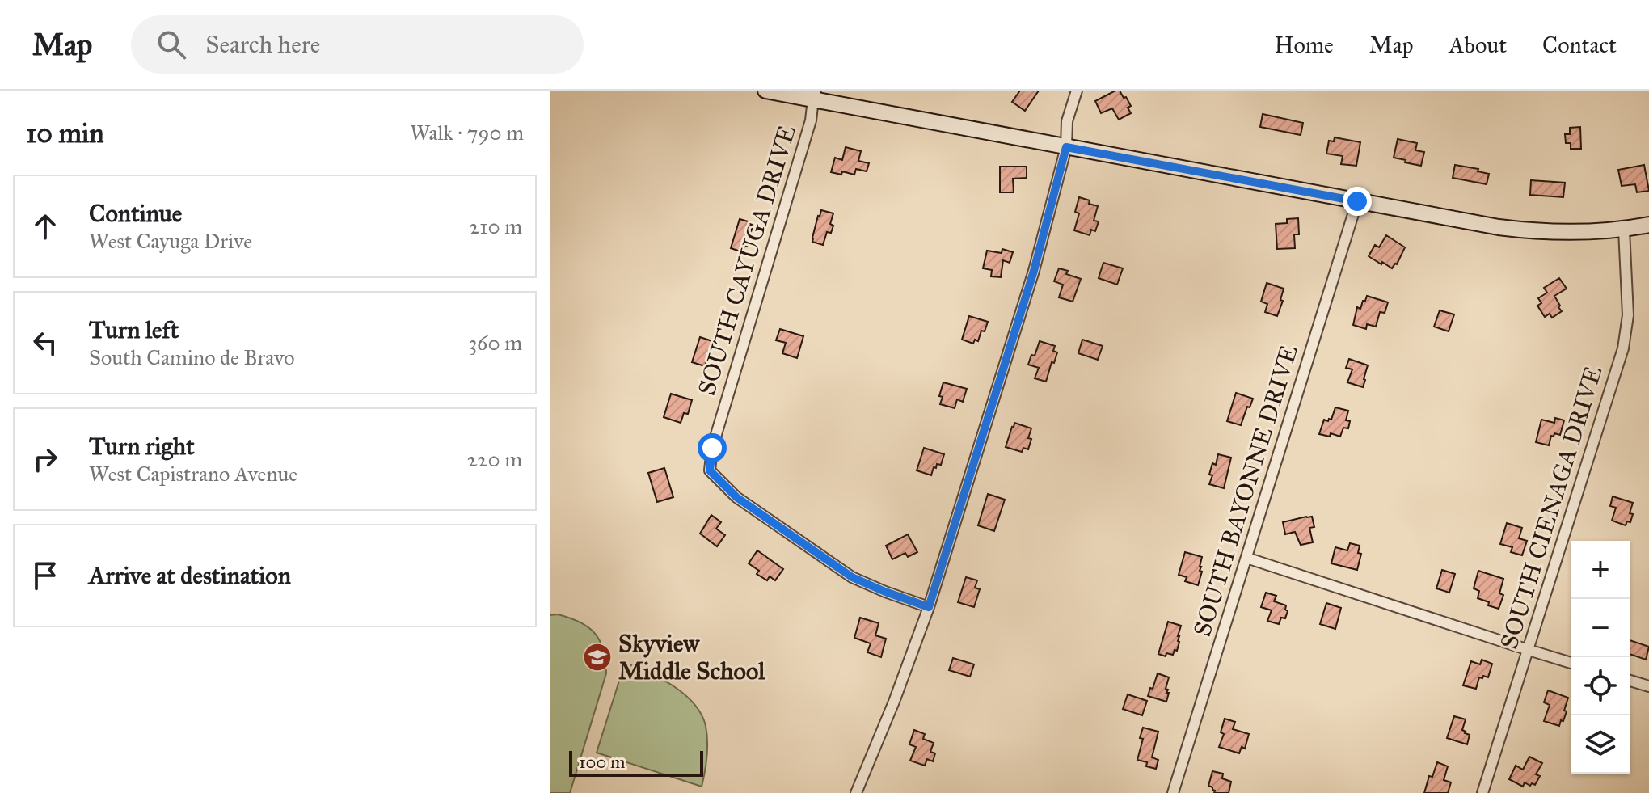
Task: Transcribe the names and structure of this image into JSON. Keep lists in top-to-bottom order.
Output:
{
  "streets": {
    "street": ["SOUTH CAYUGA DRIVE", "SOUTH BAYONNE DRIVE", "SOUTH CIENAGA DRIVE"]
  },
  "places": {
    "school or university": ["Skyview Middle School"]
  },
  "scale_bar": "100 m",
  "page": {
    "header": "Map",
    "search": "Search here",
    "nav": [
      "Home",
      "Map",
      "About",
      "Contact"
    ],
    "heading": ["10 min", "Walk · 790 m"],
    "list": [
      ["Continue", "West Cayuga Drive", "210 m"],
      ["Turn left", "South Camino de Bravo", "360 m"],
      ["Turn right", "West Capistrano Avenue", "220 m"],
      "Arrive at destination"
    ],
    "map_buttons": ["+", "−"],
    "scale": "100 m"
  }
}
